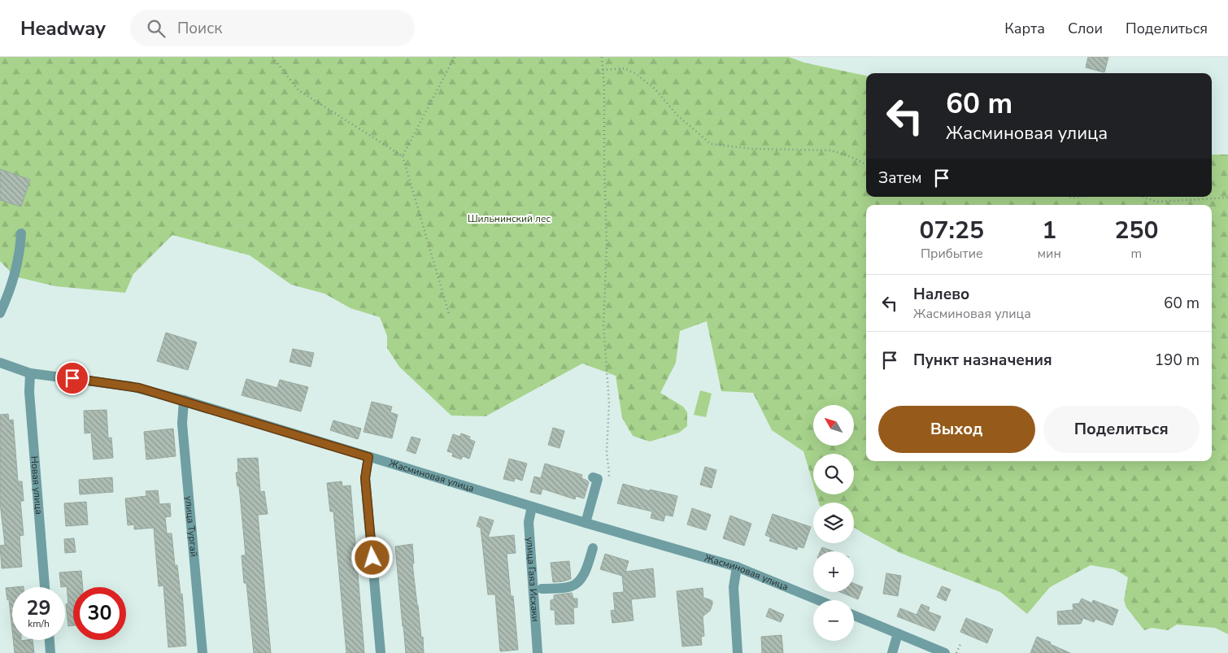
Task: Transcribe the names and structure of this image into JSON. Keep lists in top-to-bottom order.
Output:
{
  "streets": {
    "street": [
      "Жасминовая улица",
      "Новая улица",
      "улица Тургай",
      "улица Гаяз Исхаки"
    ]
  },
  "crossings": [
    ["Жасминовая улица", "Новая улица"],
    ["Жасминовая улица", "улица Тургай"],
    ["Жасминовая улица", "улица Гаяз Исхаки"]
  ],
  "parks": ["Шильнинский лес"],
  "north": "top left",
  "page": {
    "header": "Headway",
    "search": "Поиск",
    "nav": ["Карта", "Слои", "Поделиться"],
    "turn": ["60 m", "Жасминовая улица"],
    "then": "Затем",
    "eta": [
      "07:25",
      "Прибытие",
      "1",
      "мин",
      "250",
      "m"
    ],
    "list": [
      {
        "name": "Налево",
        "note": "Жасминовая улица",
        "value": "60 m"
      },
      {
        "name": "Пункт назначения",
        "value": "190 m"
      }
    ],
    "buttons": ["Выход", "Поделиться"],
    "map_buttons": ["+", "−"],
    "speed": "29 km/h",
    "limit": "30"
  }
}
